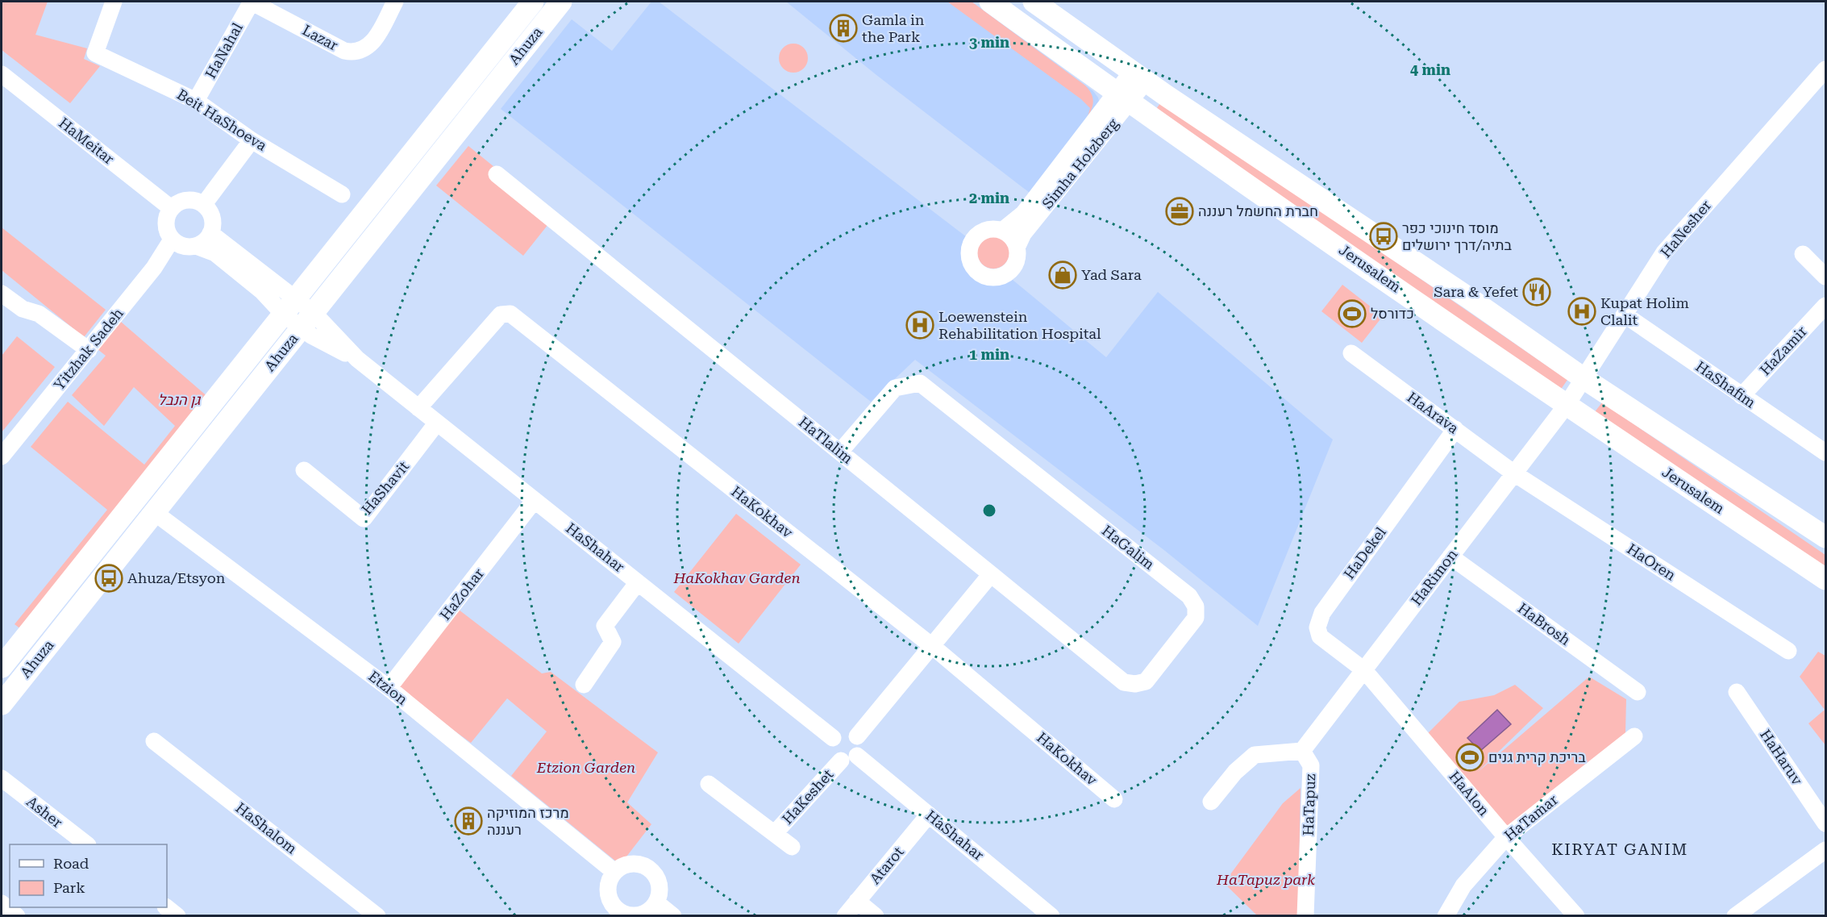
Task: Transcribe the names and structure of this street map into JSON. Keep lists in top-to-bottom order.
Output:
{
  "streets": {
    "main road": ["Ahuza", "Jerusalem"],
    "street": [
      "Lazar",
      "HaNahal",
      "Beit HaShoeva",
      "HaMeitar",
      "Simha Holzberg",
      "HaNesher",
      "Yitzhak Sadeh",
      "HaZamir",
      "HaShafim",
      "HaArava",
      "HaTlalim",
      "HaShavit",
      "HaKokhav",
      "HaShahar",
      "HaGalim",
      "HaDekel",
      "HaOren",
      "HaRimon",
      "HaZohar",
      "HaBrosh",
      "Etzion",
      "HaHaruv",
      "HaAlon",
      "HaKeshet",
      "HaTapuz",
      "Asher",
      "HaTamar",
      "HaShalom",
      "Atarot"
    ]
  },
  "crossings": [
    ["Lazar", "HaNahal"],
    ["Ahuza", "HaShahar"],
    ["Ahuza", "Etzion"],
    ["HaNahal", "Beit HaShoeva"],
    ["HaMeitar", "Yitzhak Sadeh"],
    ["Simha Holzberg", "Jerusalem"],
    ["HaNesher", "Jerusalem"],
    ["HaNesher", "HaShafim"],
    ["HaNesher", "HaRimon"],
    ["Jerusalem", "HaRimon"],
    ["HaZamir", "HaShafim"],
    ["HaArava", "HaDekel"],
    ["HaArava", "HaOren"],
    ["HaArava", "HaRimon"],
    ["HaTlalim", "HaGalim"],
    ["HaShavit", "HaShahar"],
    ["HaKokhav", "HaShahar"],
    ["HaShahar", "HaZohar"],
    ["HaShahar", "HaKeshet"],
    ["HaShahar", "Atarot"],
    ["HaDekel", "HaRimon"],
    ["HaDekel", "HaAlon"],
    ["HaOren", "HaRimon"],
    ["HaRimon", "HaBrosh"],
    ["HaRimon", "HaAlon"],
    ["HaRimon", "HaTapuz"],
    ["HaZohar", "Etzion"],
    ["HaAlon", "HaTamar"]
  ],
  "districts": ["KIRYAT GANIM"],
  "parks": [
    "גן הנבל",
    "HaKokhav Garden",
    "Etzion Garden",
    "HaTapuz park"
  ],
  "places": {
    "building": ["Gamla in the Park", "מרכז המוזיקה רעננה"],
    "office": ["חברת החשמל רעננה"],
    "bus stop": ["מוסד חינוכי כפר בתיה/דרך ירושלים", "Ahuza/Etsyon"],
    "shop": ["Yad Sara"],
    "restaurant": ["Sara & Yefet"],
    "hospital": ["Kupat Holim Clalit", "Loewenstein Rehabilitation Hospital"],
    "sports": ["כדורסל", "בריכת קרית גנים"]
  },
  "legend": ["Road", "Park"],
  "rings": [
    "3 min",
    "4 min",
    "2 min",
    "1 min"
  ]
}
